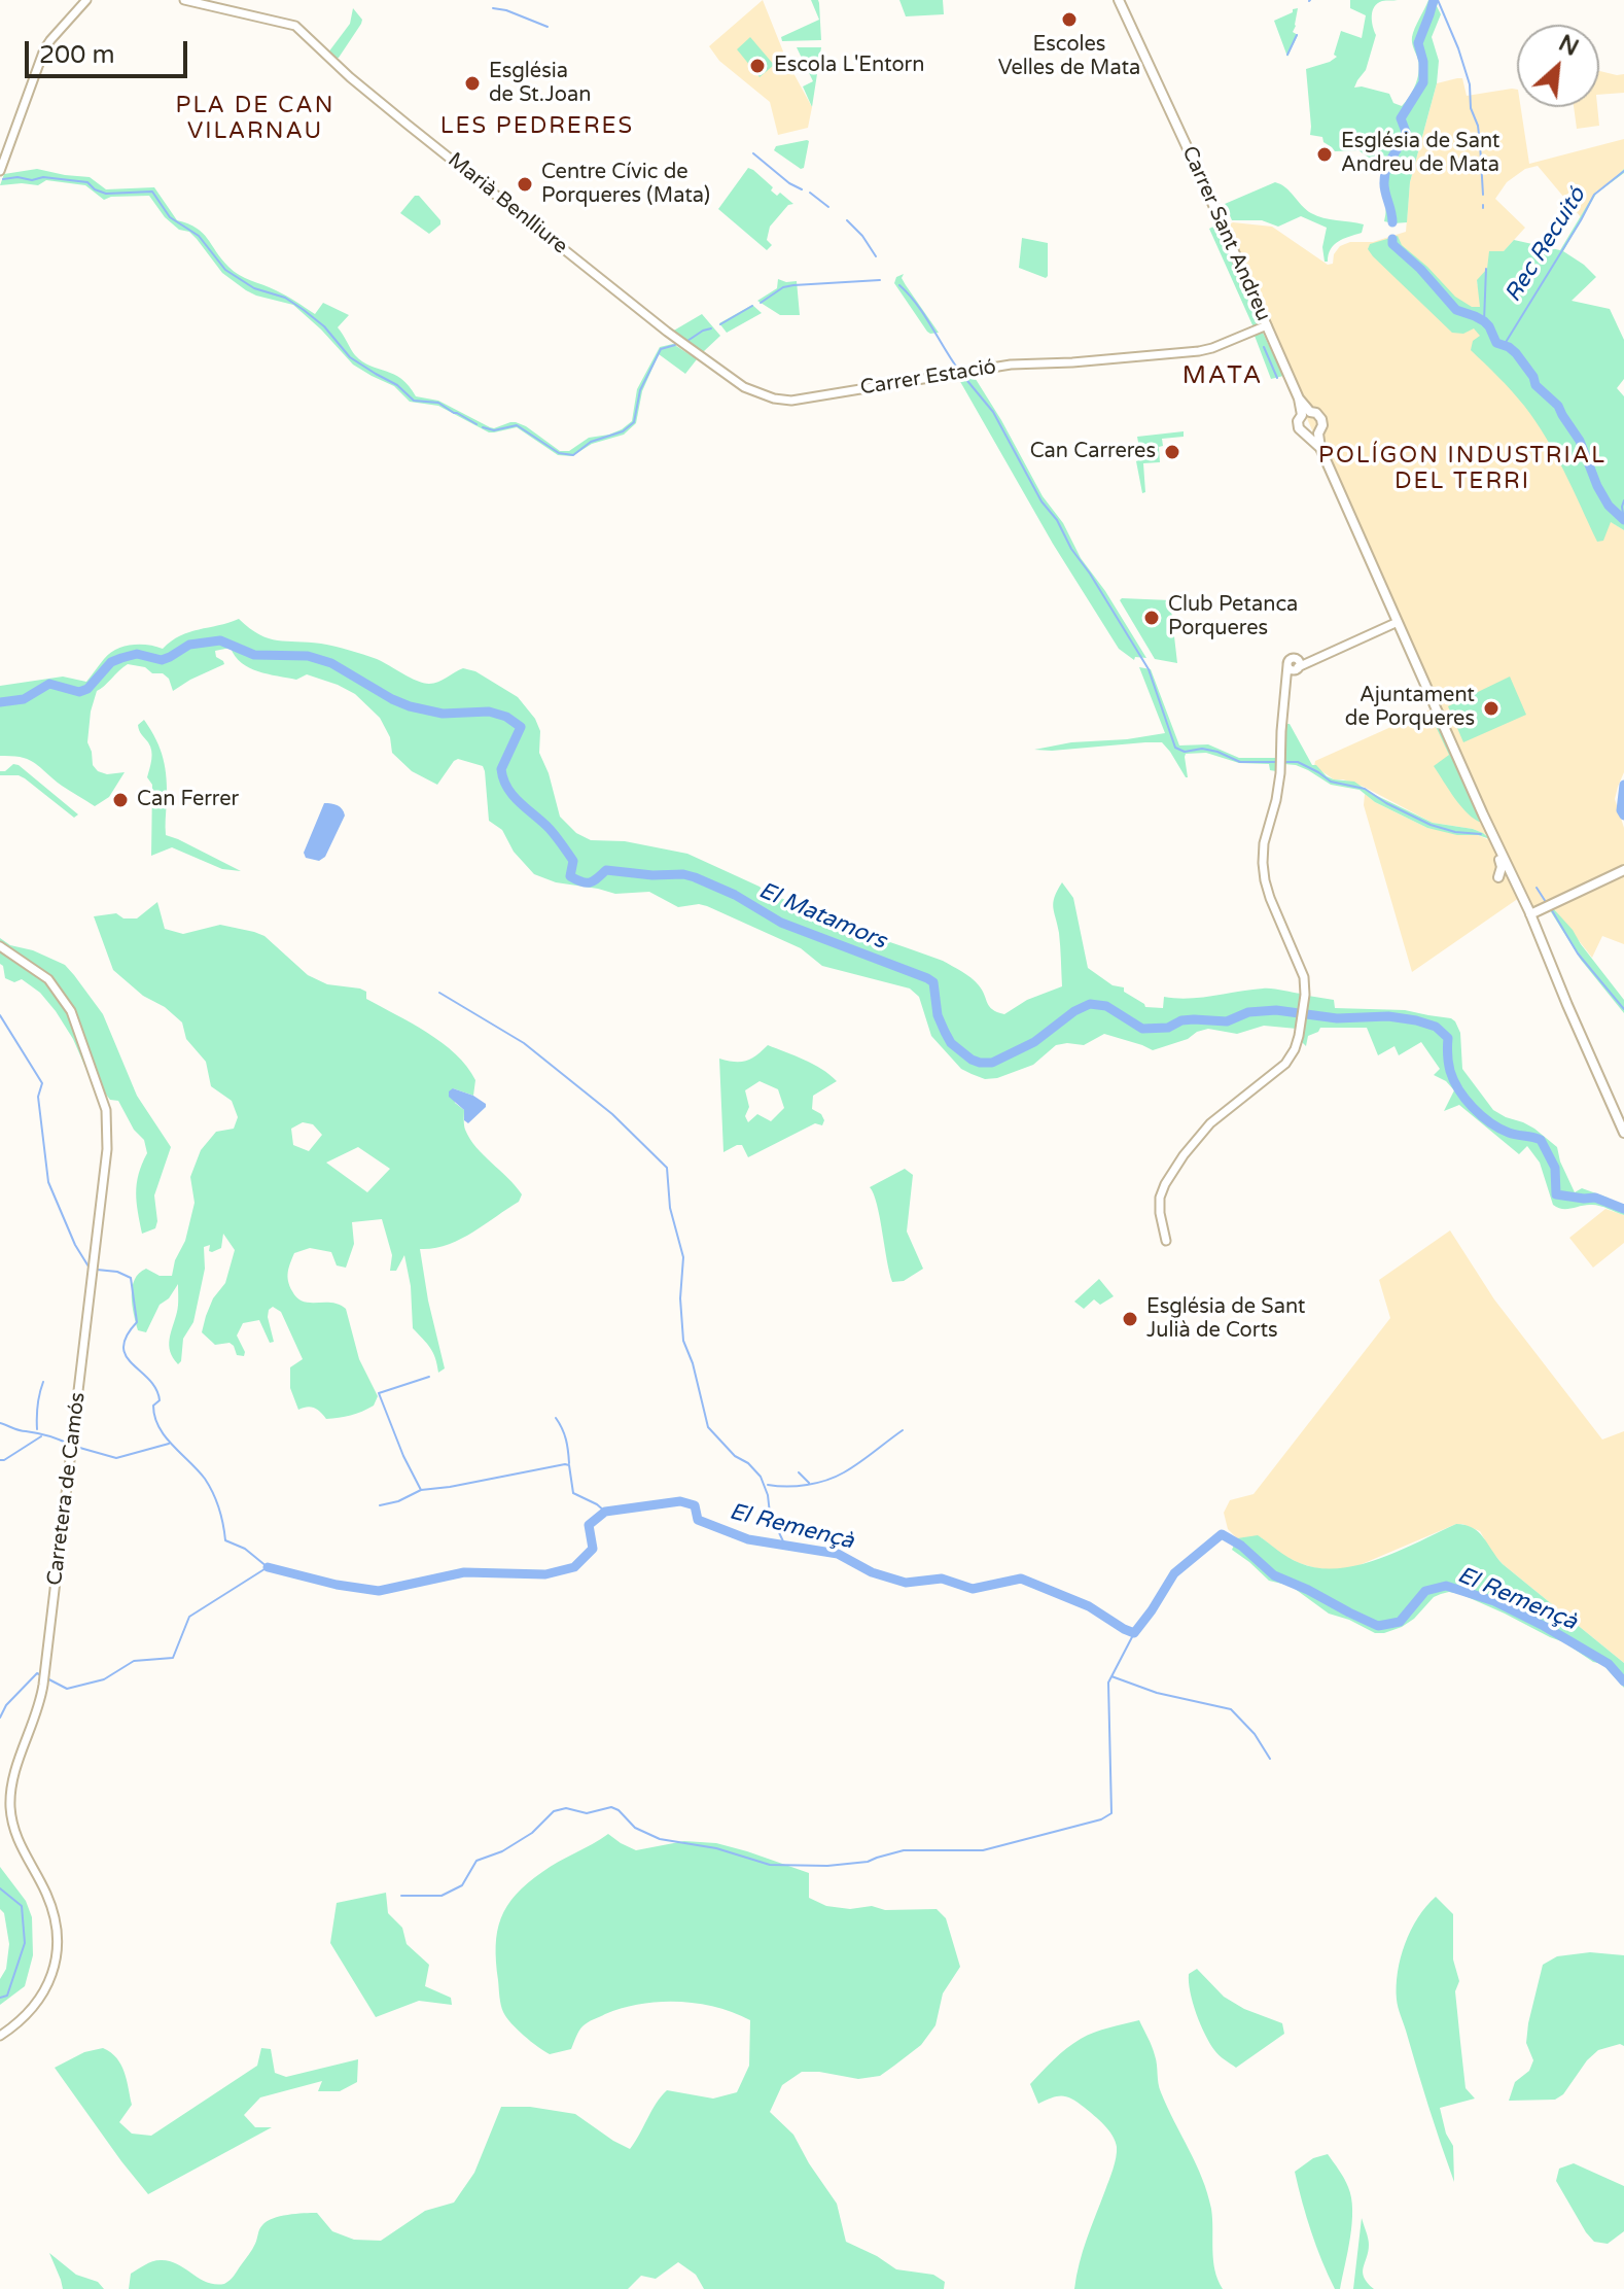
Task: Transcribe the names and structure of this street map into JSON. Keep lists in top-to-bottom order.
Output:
{
  "streets": {
    "main road": ["Carrer Sant Andreu"],
    "street": ["Marià Benlliure", "Carrer Estació", "Carretera de Camós"]
  },
  "crossings": [
    ["Marià Benlliure", "Carrer Estació"],
    ["Carrer Sant Andreu", "Carrer Estació"]
  ],
  "districts": [
    "PLA DE CAN VILARNAU",
    "LES PEDRERES",
    "MATA",
    "POLÍGON INDUSTRIAL DEL TERRI"
  ],
  "water": ["Rec Recuitó", "El Matamors", "El Remençà"],
  "places": [
    "Escoles Velles de Mata",
    "Escola L'Entorn",
    "Església de St.Joan",
    "Església de Sant Andreu de Mata",
    "Centre Cívic de Porqueres (Mata)",
    "Can Carreres",
    "Club Petanca Porqueres",
    "Ajuntament de Porqueres",
    "Can Ferrer",
    "Església de Sant Julià de Corts"
  ],
  "scale_bar": "200 m",
  "north": "top right"
}
